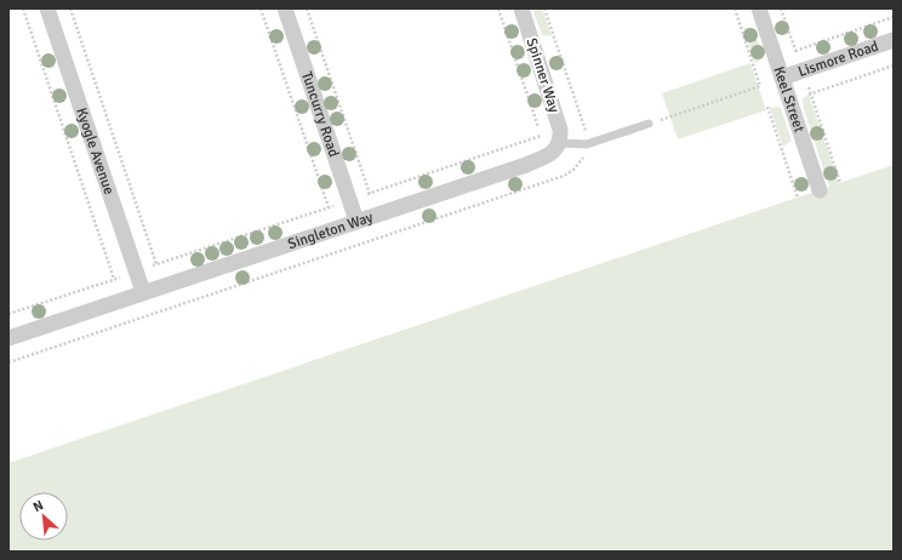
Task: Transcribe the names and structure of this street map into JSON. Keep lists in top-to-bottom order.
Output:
{
  "streets": {
    "street": [
      "Lismore Road",
      "Spinner Way",
      "Keel Street",
      "Tuncurry Road",
      "Kyogle Avenue",
      "Singleton Way"
    ]
  },
  "crossings": [
    ["Lismore Road", "Keel Street"],
    ["Spinner Way", "Singleton Way"],
    ["Tuncurry Road", "Singleton Way"],
    ["Kyogle Avenue", "Singleton Way"]
  ],
  "north": "top left"
}
